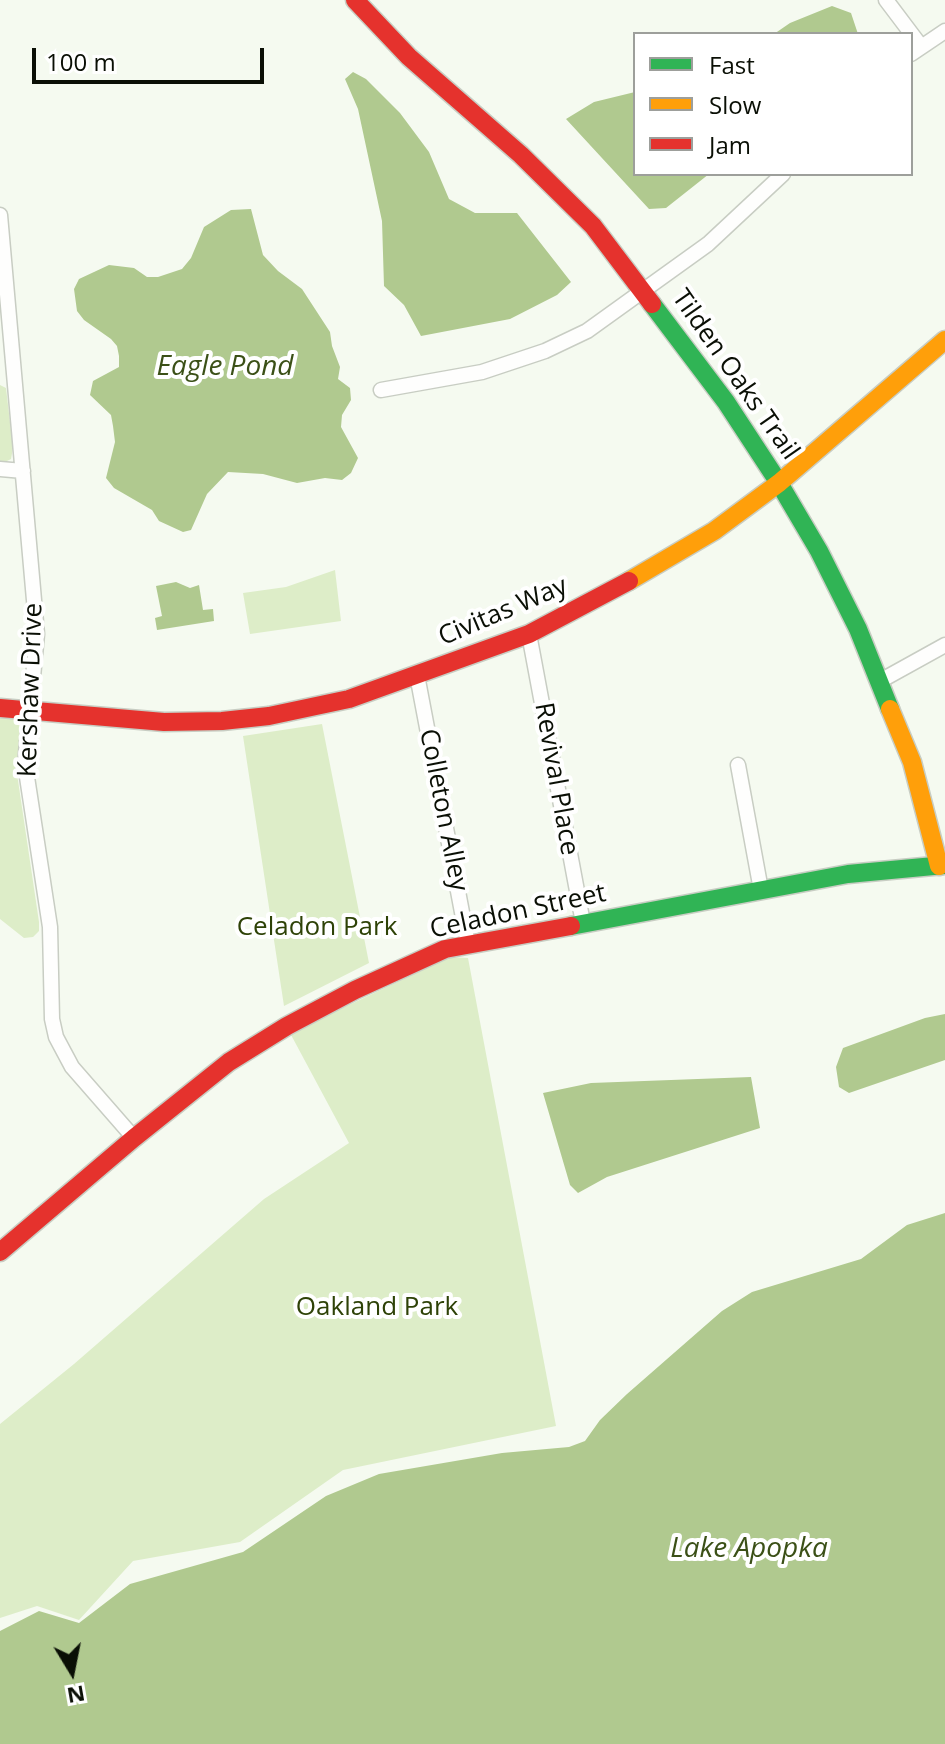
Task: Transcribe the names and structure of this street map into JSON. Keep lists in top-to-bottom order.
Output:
{
  "streets": {
    "street": [
      "Tilden Oaks Trail",
      "Civitas Way",
      "Kershaw Drive",
      "Revival Place",
      "Colleton Alley",
      "Celadon Street"
    ]
  },
  "crossings": [
    ["Tilden Oaks Trail", "Civitas Way"],
    ["Tilden Oaks Trail", "Celadon Street"],
    ["Civitas Way", "Kershaw Drive"],
    ["Civitas Way", "Revival Place"],
    ["Civitas Way", "Colleton Alley"],
    ["Kershaw Drive", "Celadon Street"],
    ["Revival Place", "Celadon Street"],
    ["Colleton Alley", "Celadon Street"]
  ],
  "water": ["Eagle Pond", "Lake Apopka"],
  "parks": ["Celadon Park", "Oakland Park"],
  "legend": ["Fast", "Slow", "Jam"],
  "scale_bar": "100 m",
  "north": "bottom"
}
